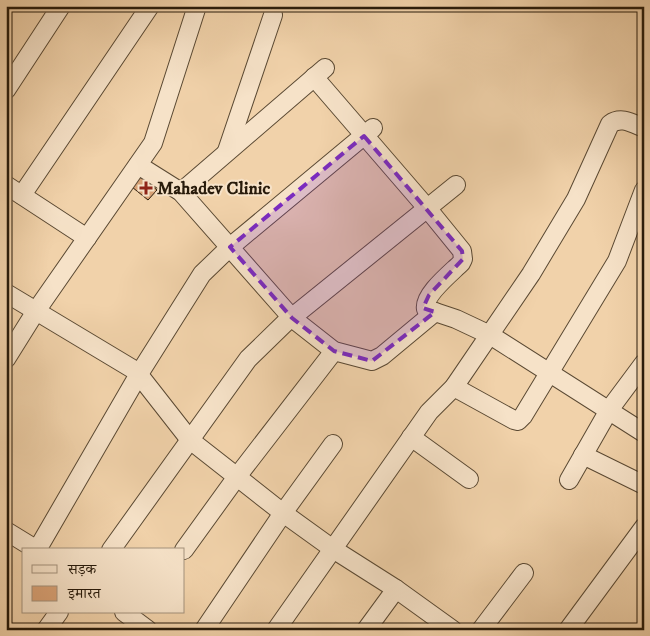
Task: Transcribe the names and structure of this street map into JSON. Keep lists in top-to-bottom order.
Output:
{
  "places": {
    "health": ["Mahadev Clinic"]
  },
  "legend": ["सड़क", "इमारत"]
}
